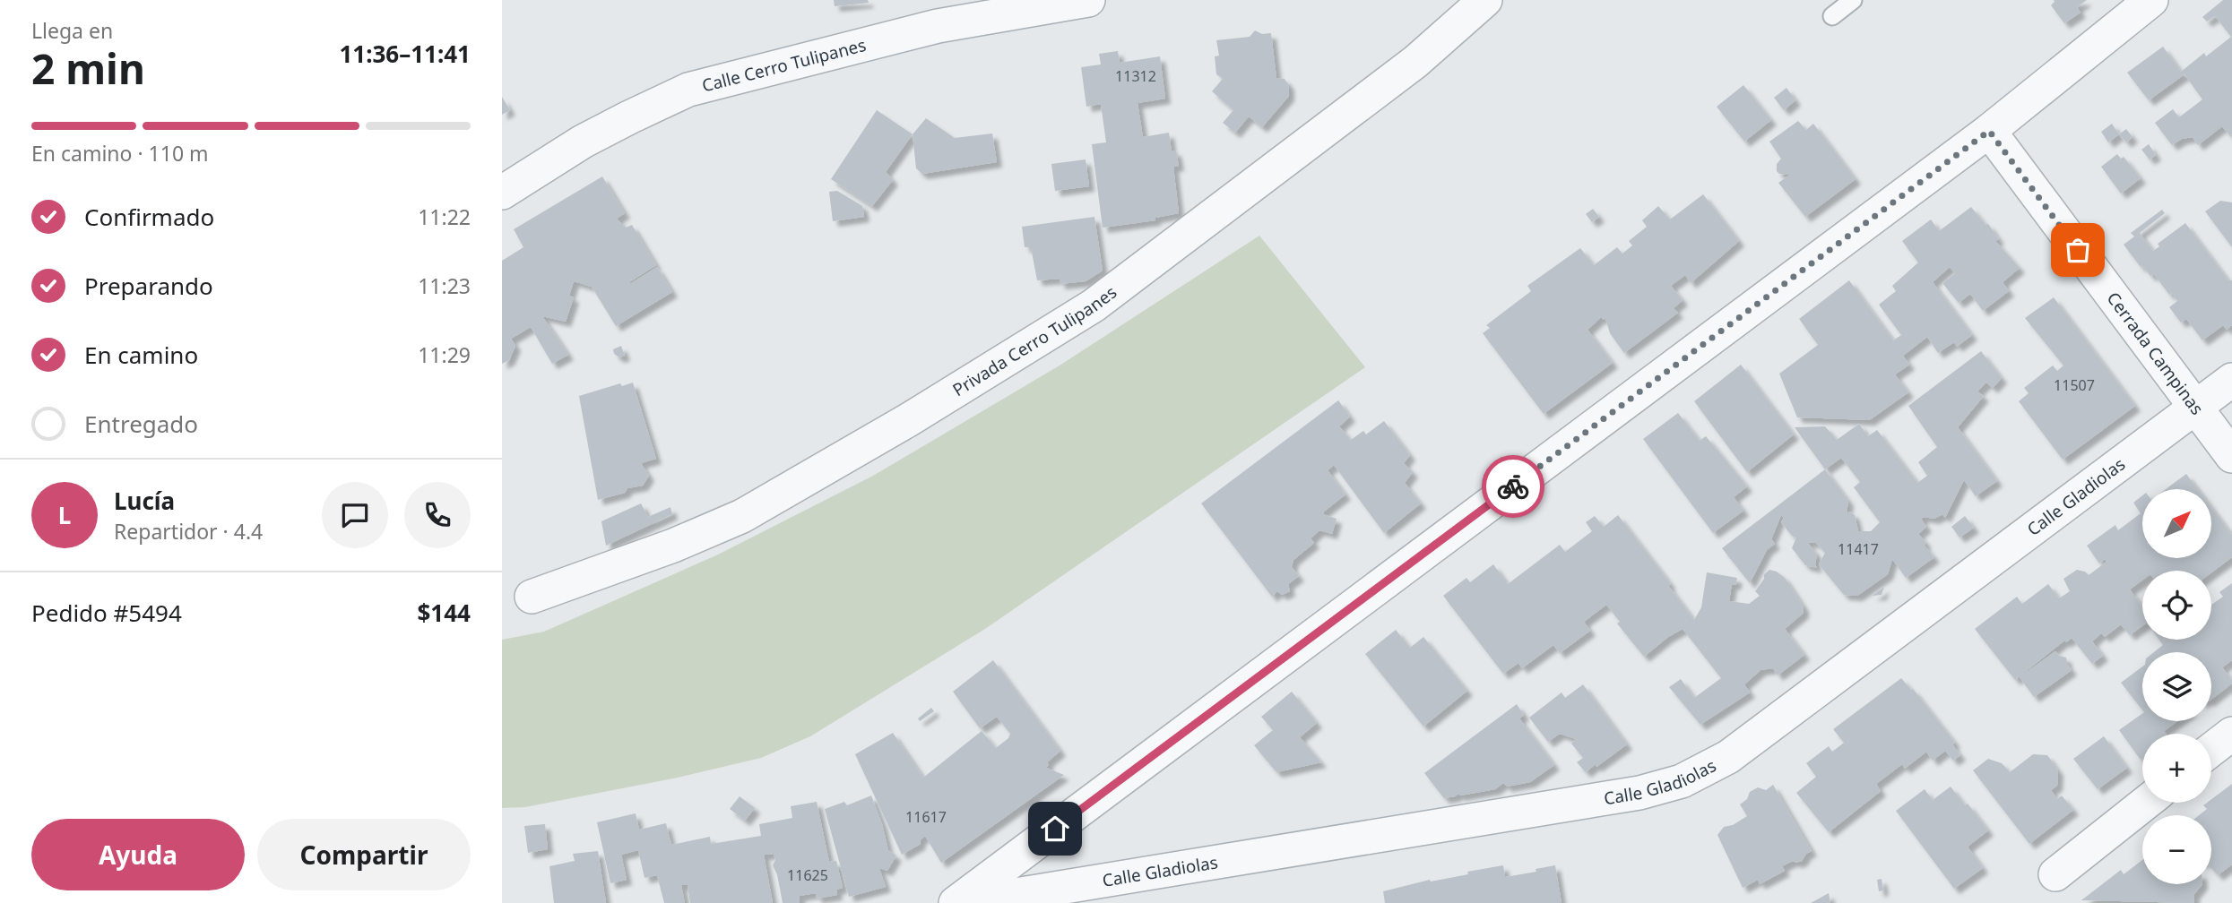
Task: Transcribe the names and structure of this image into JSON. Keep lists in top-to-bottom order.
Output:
{
  "streets": {
    "street": [
      "Calle Cerro Tulipanes",
      "Privada Cerro Tulipanes",
      "Cerrada Campinas",
      "Calle Gladiolas"
    ]
  },
  "crossings": [
    ["Cerrada Campinas", "Calle Gladiolas"]
  ],
  "house_numbers": [
    "11312",
    "11507",
    "11417",
    "11617",
    "11625"
  ],
  "north": "top right",
  "page": {
    "heading": ["2 min", "Llega en", "11:36–11:41"],
    "panel": [
      "Lucía",
      "Repartidor · 4.4",
      "Pedido #5494",
      "$144"
    ],
    "bar": "En camino · 110 m",
    "list": [
      ["Confirmado", "11:22"],
      ["Preparando", "11:23"],
      ["En camino", "11:29"],
      "Entregado"
    ],
    "round": "L",
    "map_buttons": ["+", "−"],
    "buttons": ["Ayuda", "Compartir"]
  }
}
